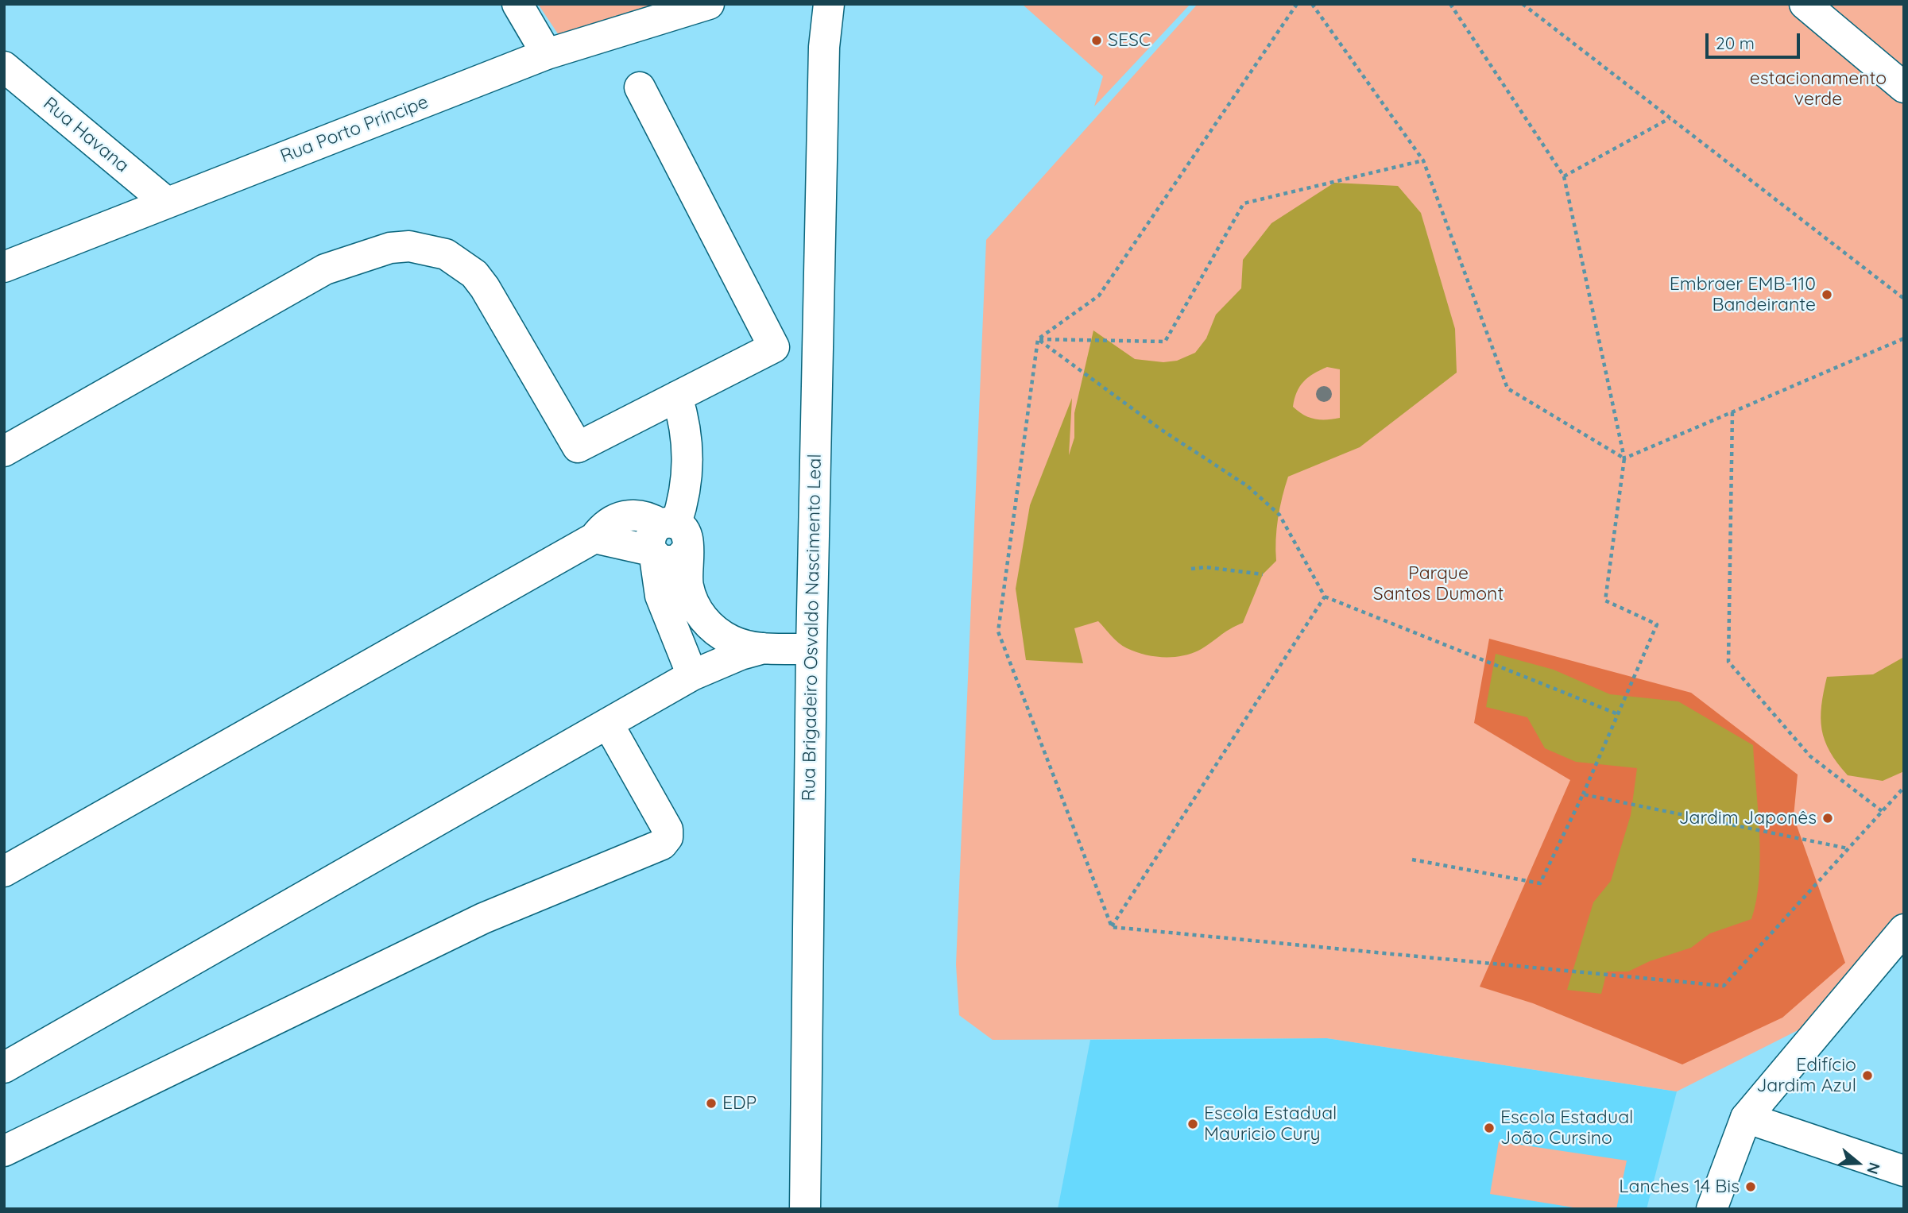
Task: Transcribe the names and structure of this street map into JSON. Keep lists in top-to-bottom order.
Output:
{
  "streets": {
    "street": ["Rua Porto Príncipe", "Rua Havana", "Rua Brigadeiro Osvaldo Nascimento Leal"]
  },
  "crossings": [
    ["Rua Porto Príncipe", "Rua Havana"]
  ],
  "parks": ["estacionamento verde", "Parque Santos Dumont"],
  "places": [
    "SESC",
    "Embraer EMB-110 Bandeirante",
    "Jardim Japonês",
    "Edifício Jardim Azul",
    "EDP",
    "Escola Estadual Mauricio Cury",
    "Escola Estadual João Cursino",
    "Lanches 14 Bis"
  ],
  "scale_bar": "20 m",
  "north": "right"
}
